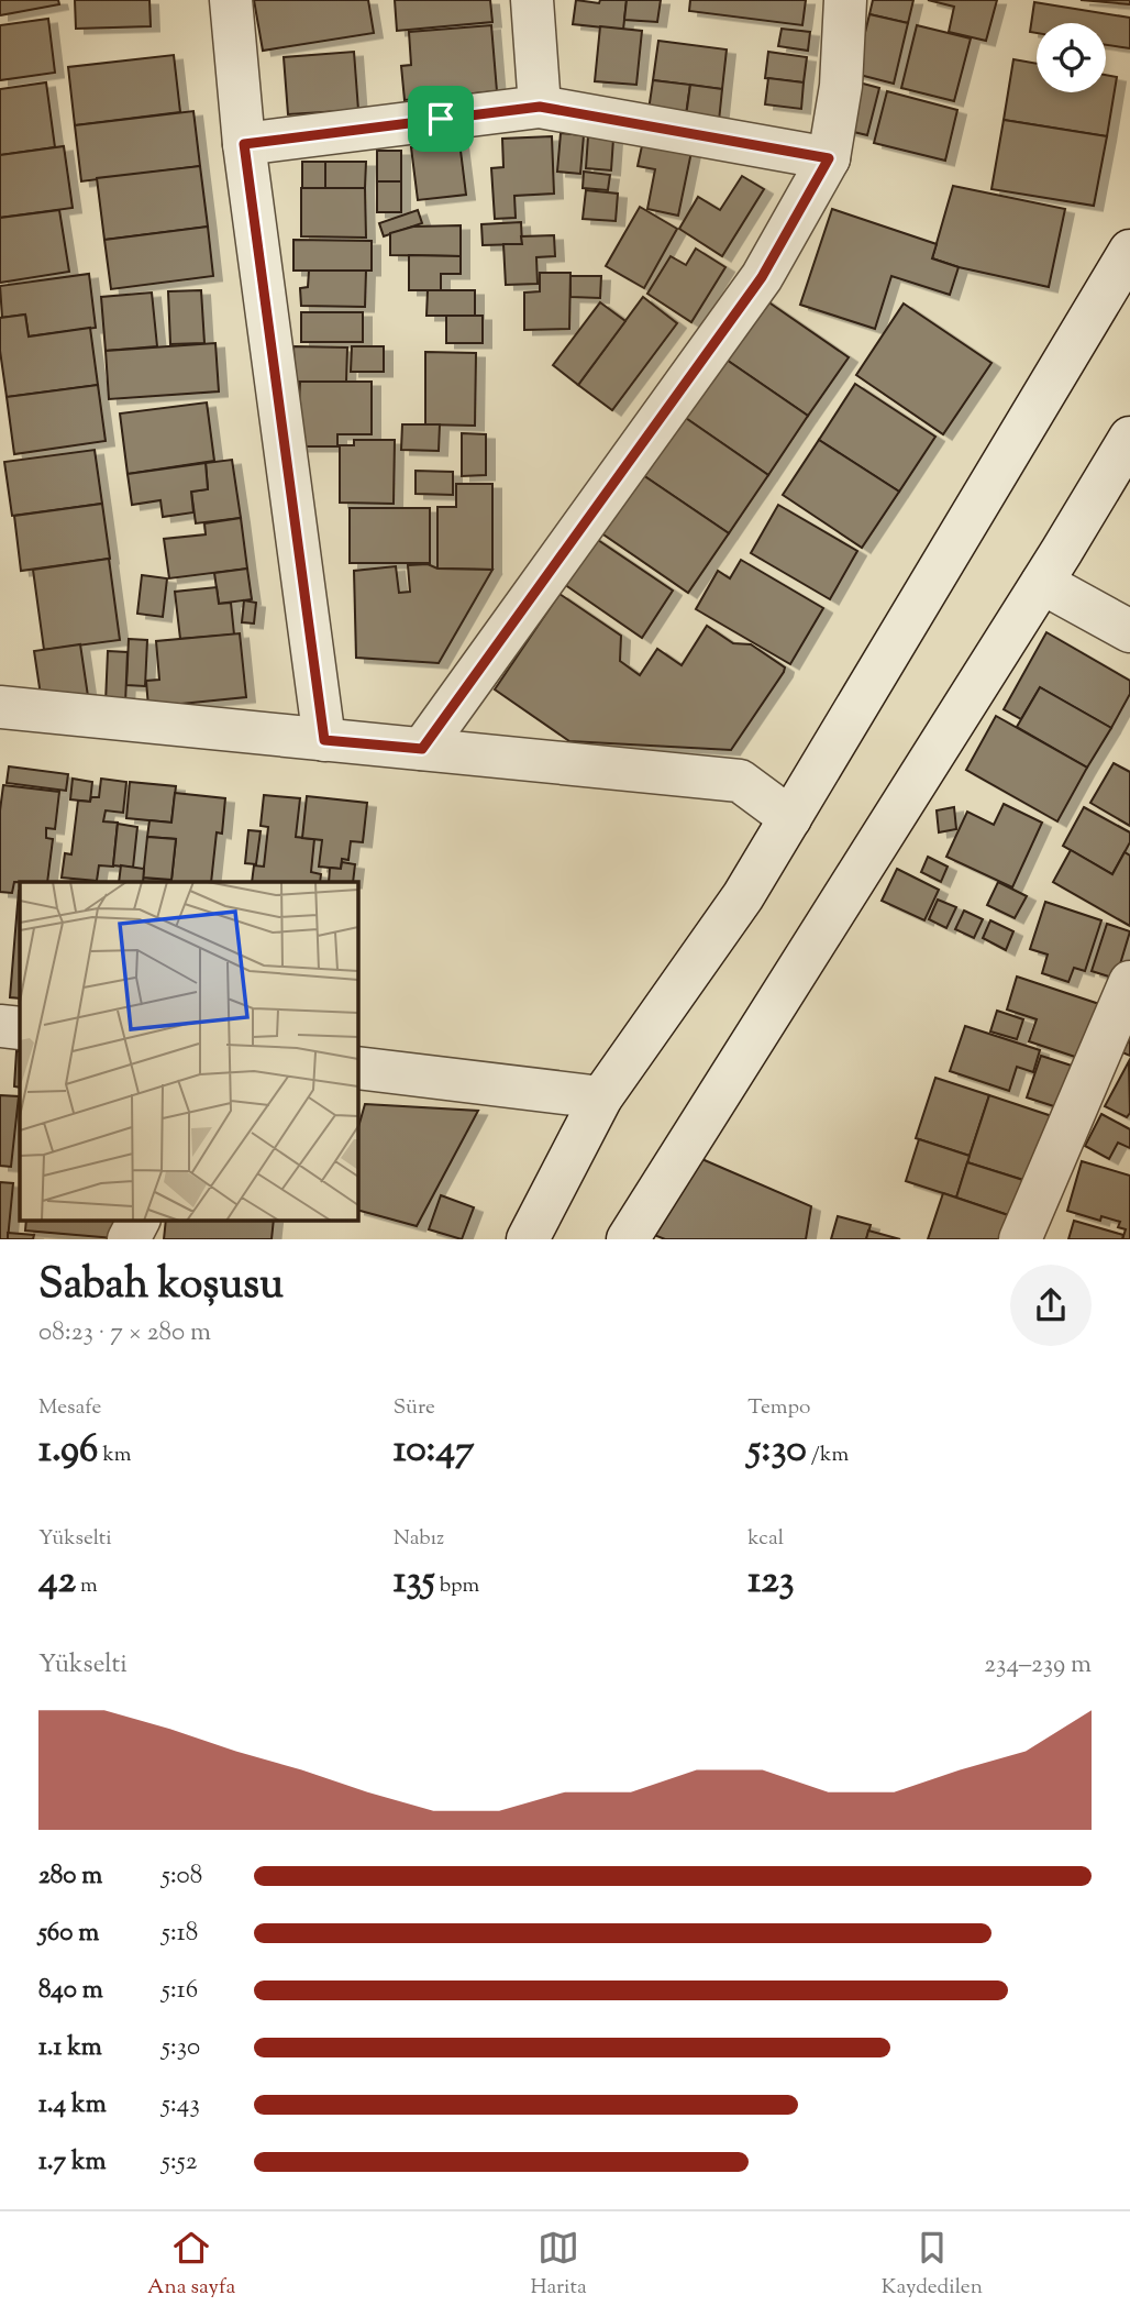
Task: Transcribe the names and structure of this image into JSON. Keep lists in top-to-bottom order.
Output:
{
  "page": {
    "heading": ["Sabah koşusu", "08:23 · 7 × 280 m"],
    "stats": [
      ["Mesafe", "1.96 km"],
      ["Süre", "10:47"],
      ["Tempo", "5:30 /km"],
      ["Yükselti", "42 m"],
      ["Nabız", "135 bpm"],
      ["kcal", "123"]
    ],
    "chart": ["Yükselti", "234–239 m"],
    "list": [
      {
        "name": "280 m",
        "note": "5:08"
      },
      {
        "name": "560 m",
        "note": "5:18"
      },
      {
        "name": "840 m",
        "note": "5:16"
      },
      {
        "name": "1.1 km",
        "note": "5:30"
      },
      {
        "name": "1.4 km",
        "note": "5:43"
      },
      {
        "name": "1.7 km",
        "note": "5:52"
      }
    ],
    "tabs": ["Ana sayfa", "Harita", "Kaydedilen"]
  }
}
